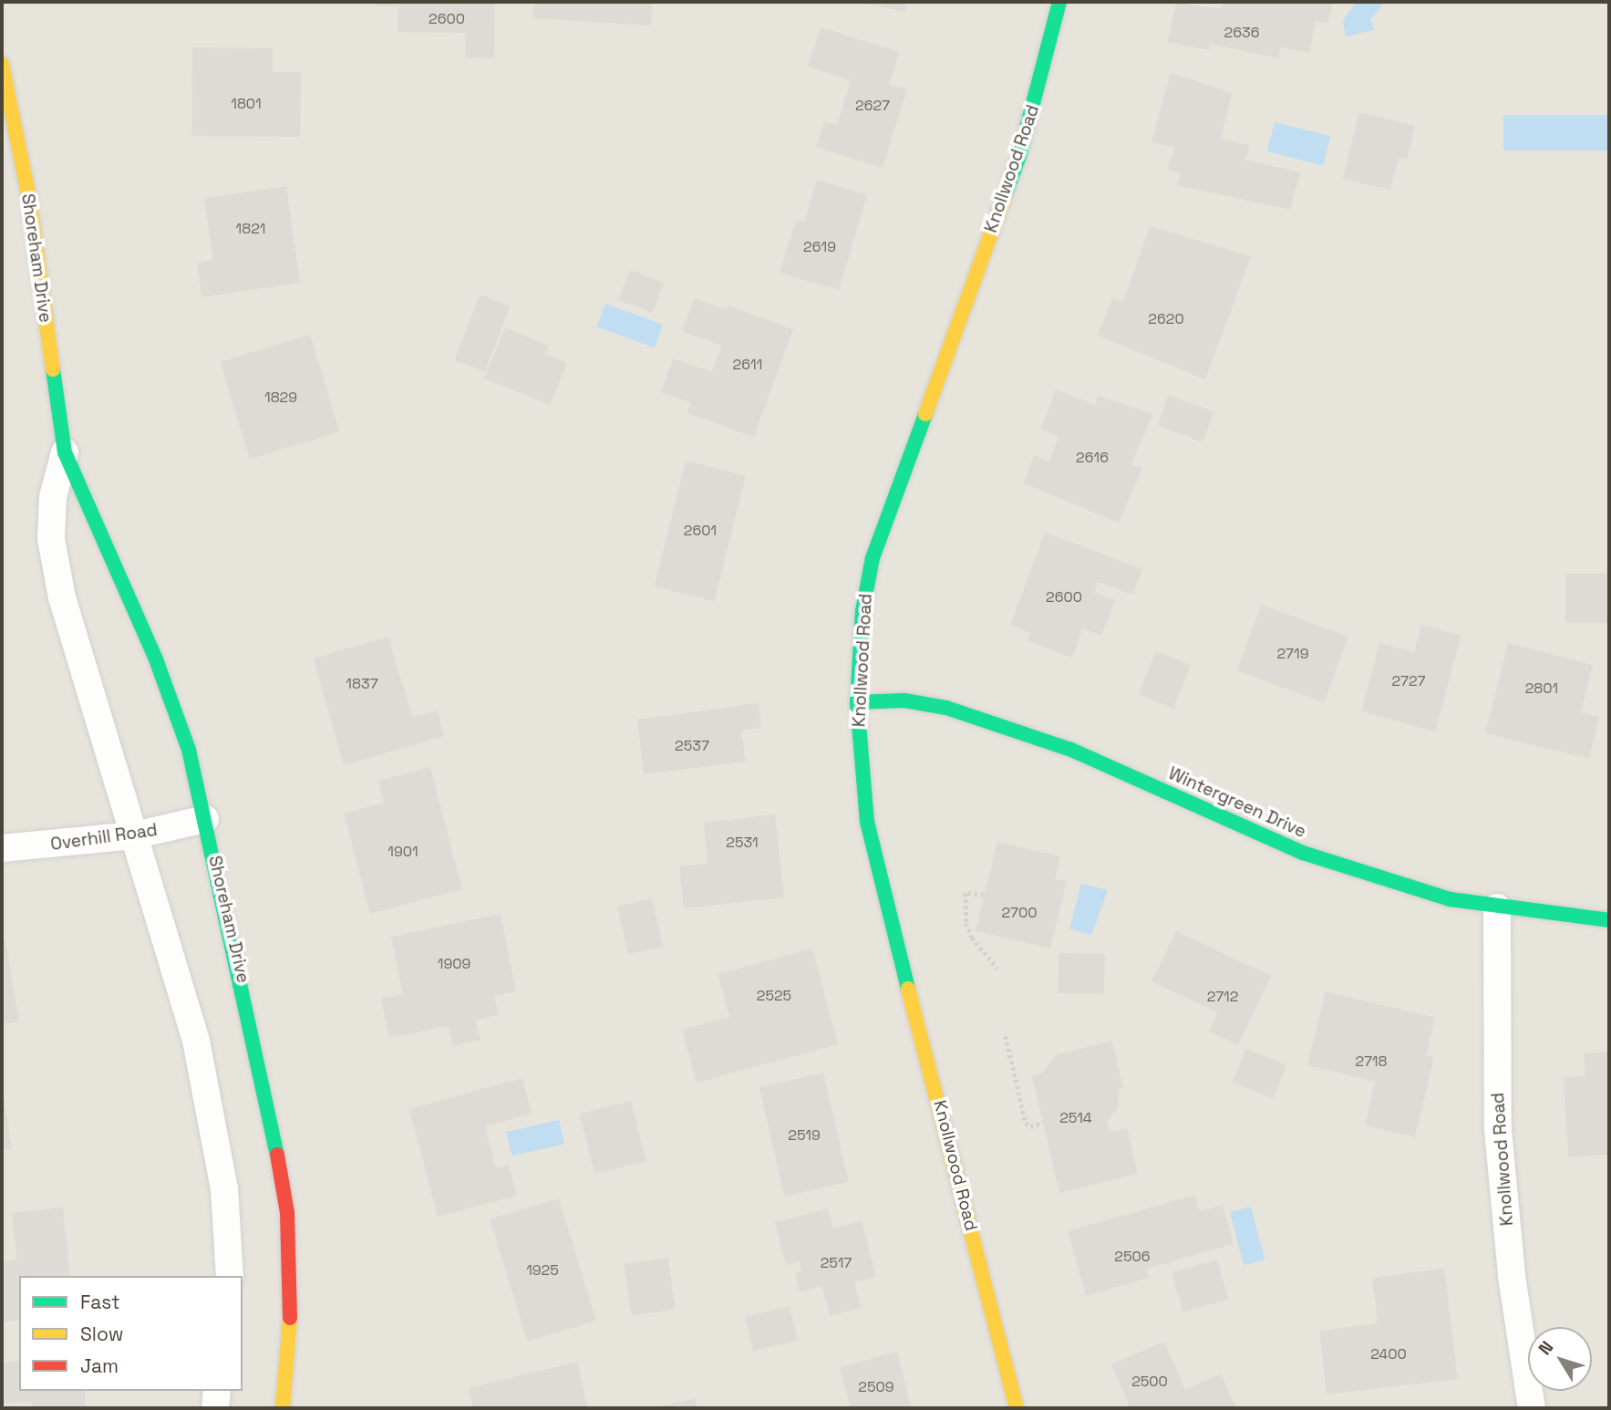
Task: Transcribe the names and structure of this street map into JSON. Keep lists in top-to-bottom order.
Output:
{
  "streets": {
    "street": [
      "Knollwood Road",
      "Shoreham Drive",
      "Wintergreen Drive",
      "Overhill Road"
    ]
  },
  "crossings": [
    ["Knollwood Road", "Wintergreen Drive"],
    ["Shoreham Drive", "Overhill Road"]
  ],
  "house_numbers": [
    "2600",
    "2636",
    "1801",
    "2627",
    "1821",
    "2619",
    "2620",
    "2611",
    "1829",
    "2616",
    "2601",
    "2600",
    "2719",
    "2727",
    "1837",
    "2801",
    "2537",
    "2531",
    "1901",
    "2700",
    "1909",
    "2525",
    "2712",
    "2718",
    "2514",
    "2519",
    "2506",
    "2517",
    "1925",
    "2400",
    "2500",
    "2509"
  ],
  "legend": ["Fast", "Slow", "Jam"],
  "north": "top left"
}
